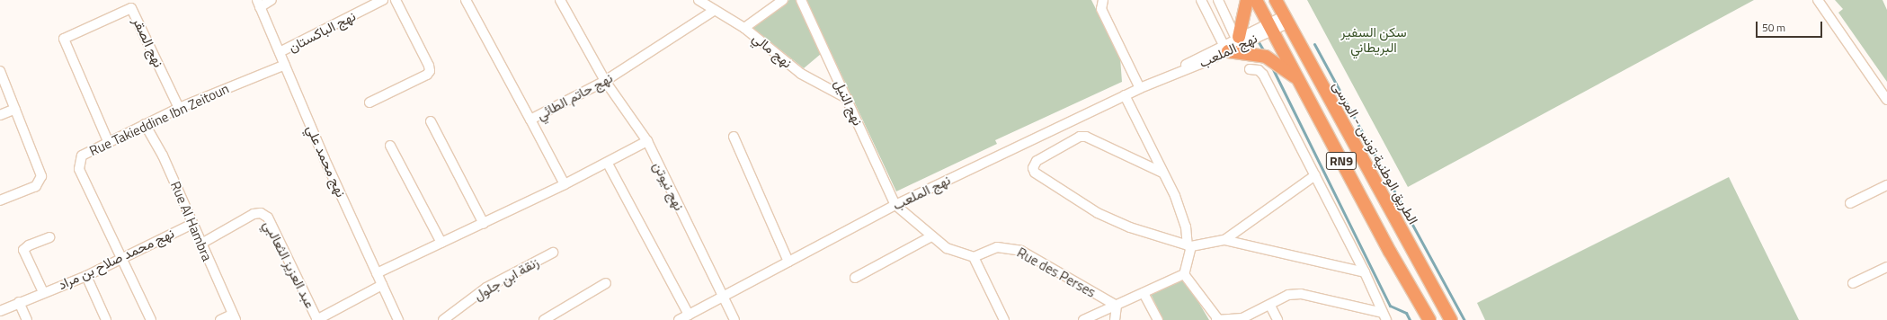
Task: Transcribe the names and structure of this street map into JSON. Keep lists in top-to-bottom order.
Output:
{
  "streets": {
    "highway": ["الطريق الوطنية تونس - المرسى", "RN9"],
    "street": [
      "نهج الباكستان",
      "نهج الصقر",
      "نهج مالي",
      "نهج الملعب",
      "نهج حاتم الطائي",
      "نهج النيل",
      "Rue Takieddine Ibn Zeitoun",
      "نهج محمد علي",
      "نهج نيوتن",
      "Rue Al Hambra",
      "نهج محمد صلاح بن مراد",
      "عبد العزيز الثعالبي",
      "Rue des Perses",
      "زنقة ابن جلول"
    ]
  },
  "crossings": [
    ["نهج الباكستان", "نهج محمد علي"],
    ["نهج الصقر", "Rue Takieddine Ibn Zeitoun"],
    ["نهج مالي", "نهج حاتم الطائي"],
    ["نهج مالي", "نهج النيل"],
    ["نهج الملعب", "نهج النيل"],
    ["نهج الملعب", "الطريق الوطنية تونس - المرسى"],
    ["نهج الملعب", "RN9"],
    ["نهج الملعب", "نهج نيوتن"],
    ["نهج حاتم الطائي", "نهج نيوتن"],
    ["Rue Takieddine Ibn Zeitoun", "نهج محمد علي"],
    ["Rue Takieddine Ibn Zeitoun", "Rue Al Hambra"],
    ["Rue Takieddine Ibn Zeitoun", "نهج محمد صلاح بن مراد"],
    ["Rue Al Hambra", "نهج محمد صلاح بن مراد"],
    ["Rue Al Hambra", "عبد العزيز الثعالبي"]
  ],
  "parks": ["سكن السفير البريطاني"],
  "scale_bar": "50 m"
}
